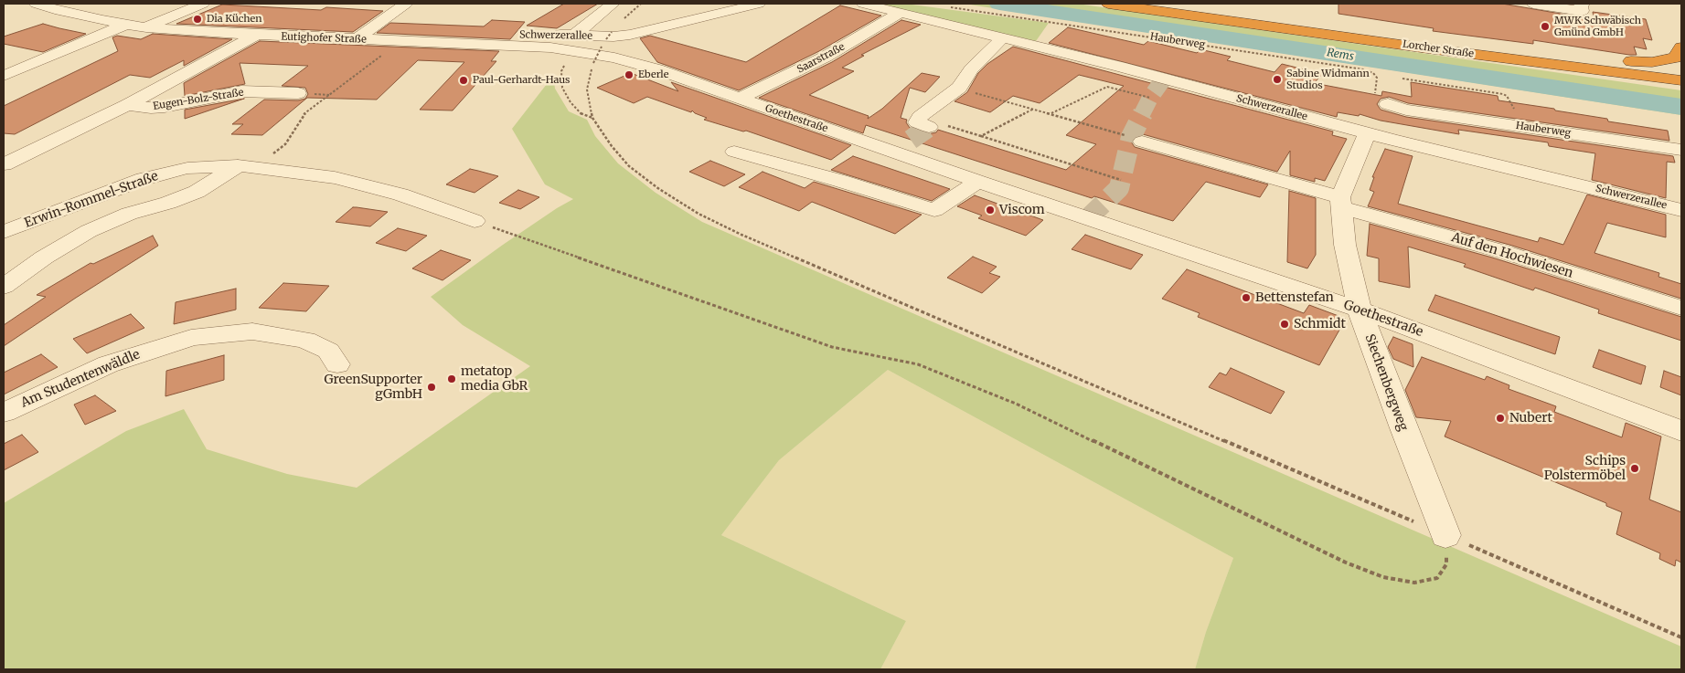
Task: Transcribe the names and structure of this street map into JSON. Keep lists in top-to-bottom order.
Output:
{
  "streets": {
    "highway": ["Lorcher Straße"],
    "street": [
      "Schwerzerallee",
      "Eutighofer Straße",
      "Hauberweg",
      "Saarstraße",
      "Eugen-Bolz-Straße",
      "Goethestraße",
      "Erwin-Rommel-Straße",
      "Auf den Hochwiesen",
      "Am Studentenwäldle",
      "Siechenbergweg"
    ]
  },
  "crossings": [
    ["Schwerzerallee", "Eutighofer Straße"],
    ["Schwerzerallee", "Saarstraße"],
    ["Schwerzerallee", "Siechenbergweg"],
    ["Eutighofer Straße", "Eugen-Bolz-Straße"],
    ["Eutighofer Straße", "Goethestraße"],
    ["Saarstraße", "Goethestraße"],
    ["Goethestraße", "Siechenbergweg"],
    ["Auf den Hochwiesen", "Siechenbergweg"]
  ],
  "water": ["Rems"],
  "places": [
    "Dia Küchen",
    "MWK Schwäbisch Gmünd GmbH",
    "Eberle",
    "Sabine Widmann Studios",
    "Paul-Gerhardt-Haus",
    "Viscom",
    "Bettenstefan",
    "Schmidt",
    "metatop media GbR",
    "GreenSupporter gGmbH",
    "Nubert",
    "Schips Polstermöbel"
  ]
}
